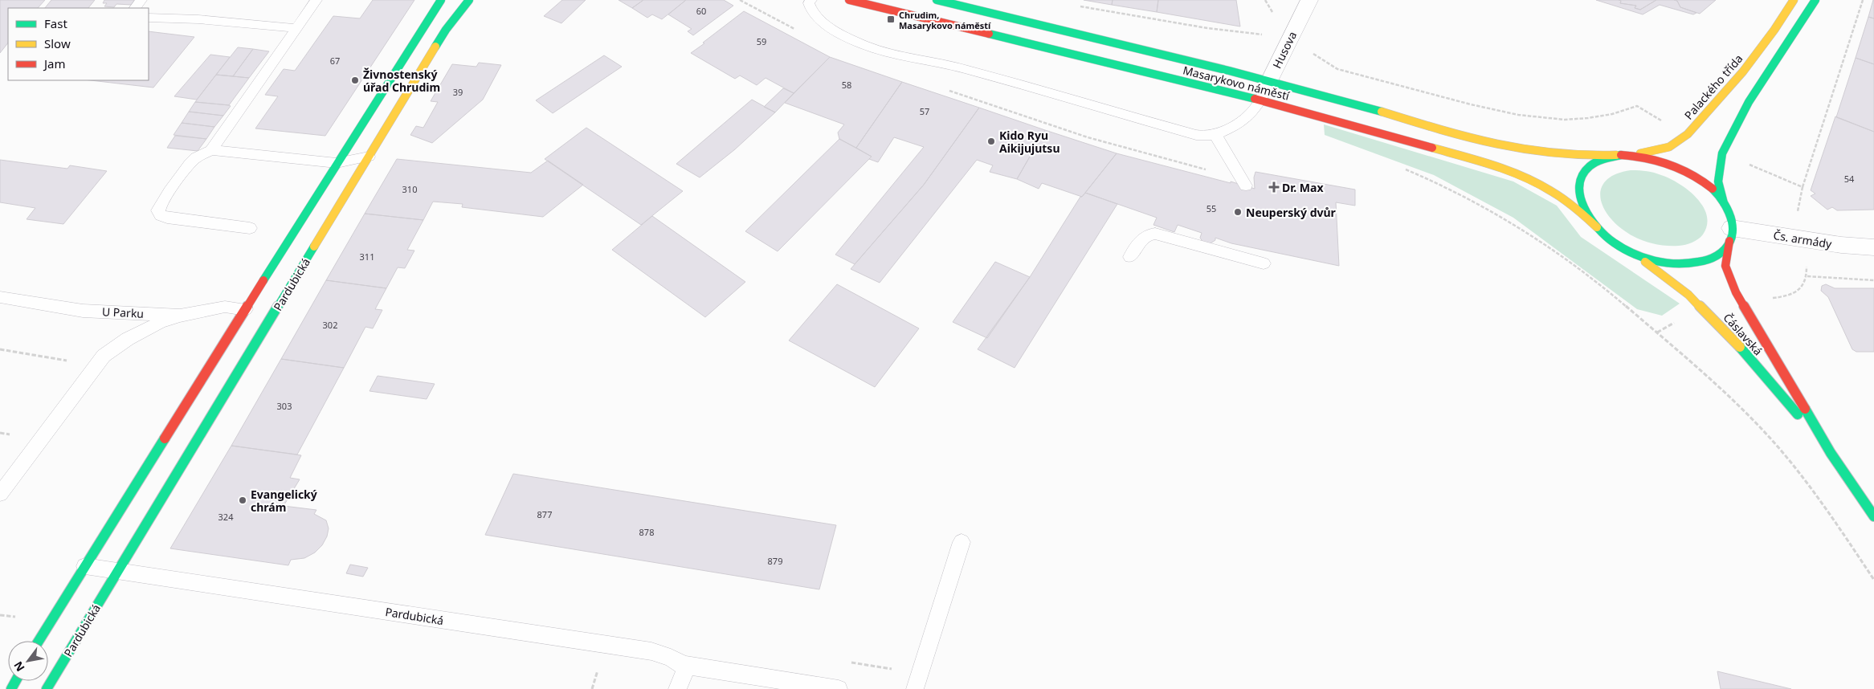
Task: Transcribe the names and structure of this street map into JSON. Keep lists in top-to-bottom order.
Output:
{
  "streets": {
    "main road": [
      "Masarykovo náměstí",
      "Palackého třída",
      "Pardubická",
      "Čáslavská"
    ],
    "street": ["Husova", "Čs. armády"],
    "lane": ["U Parku"]
  },
  "crossings": [
    ["Husova", "Masarykovo náměstí"],
    ["Masarykovo náměstí", "Palackého třída"],
    ["Masarykovo náměstí", "Čs. armády"],
    ["Masarykovo náměstí", "Čáslavská"],
    ["Palackého třída", "Čs. armády"],
    ["Palackého třída", "Čáslavská"],
    ["Čs. armády", "Čáslavská"]
  ],
  "places": {
    "transit": ["Chrudim, Masarykovo náměstí"],
    "other": [
      "Živnostenský úřad Chrudim",
      "Kido Ryu Aikijujutsu",
      "Neuperský dvůr",
      "Evangelický chrám"
    ],
    "health": ["Dr. Max"]
  },
  "house_numbers": [
    "60",
    "59",
    "67",
    "58",
    "39",
    "57",
    "54",
    "310",
    "55",
    "311",
    "302",
    "303",
    "877",
    "324",
    "878",
    "879"
  ],
  "legend": ["Fast", "Slow", "Jam"],
  "north": "bottom left"
}
